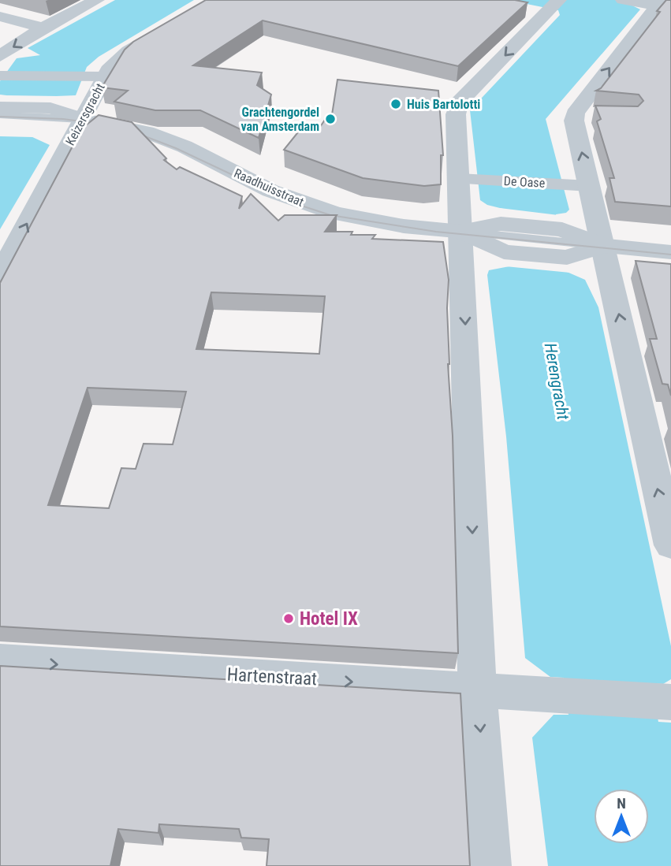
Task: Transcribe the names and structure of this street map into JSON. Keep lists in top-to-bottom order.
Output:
{
  "streets": {
    "street": [
      "Keizersgracht",
      "De Oase",
      "Raadhuisstraat",
      "Hartenstraat"
    ]
  },
  "crossings": [
    ["Keizersgracht", "Raadhuisstraat"]
  ],
  "one_way": ["Keizersgracht", "Hartenstraat"],
  "water": ["Herengracht"],
  "places": ["Huis Bartolotti", "Grachtengordel van Amsterdam", "Hotel IX"],
  "north": "top"
}
